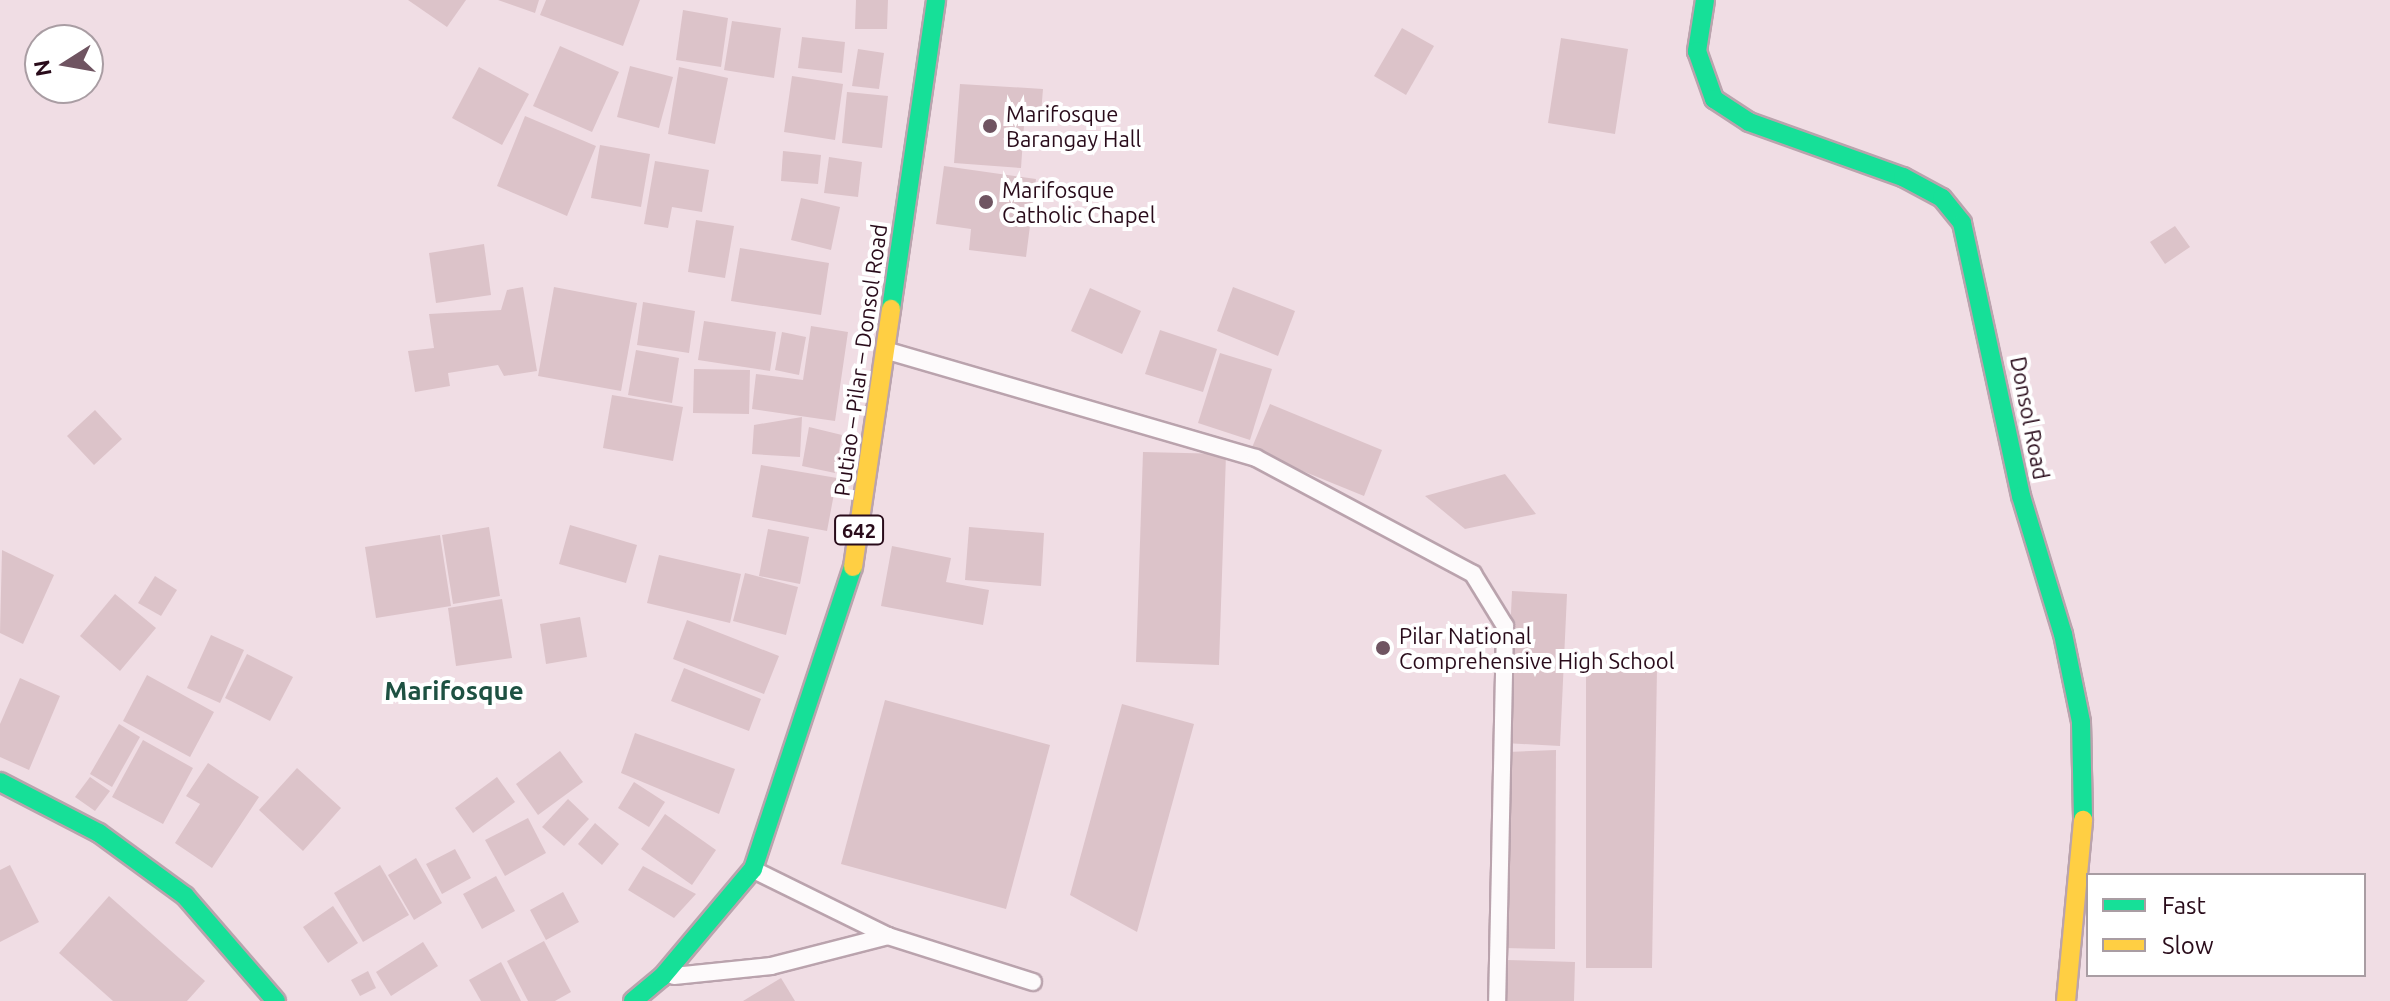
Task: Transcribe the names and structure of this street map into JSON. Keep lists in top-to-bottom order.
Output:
{
  "streets": {
    "main road": ["Putiao – Pilar – Donsol Road", "Donsol Road", "642"]
  },
  "districts": ["Marifosque"],
  "places": ["Marifosque Barangay Hall", "Marifosque Catholic Chapel", "Pilar National Comprehensive High School"],
  "legend": ["Fast", "Slow"],
  "north": "left"
}
